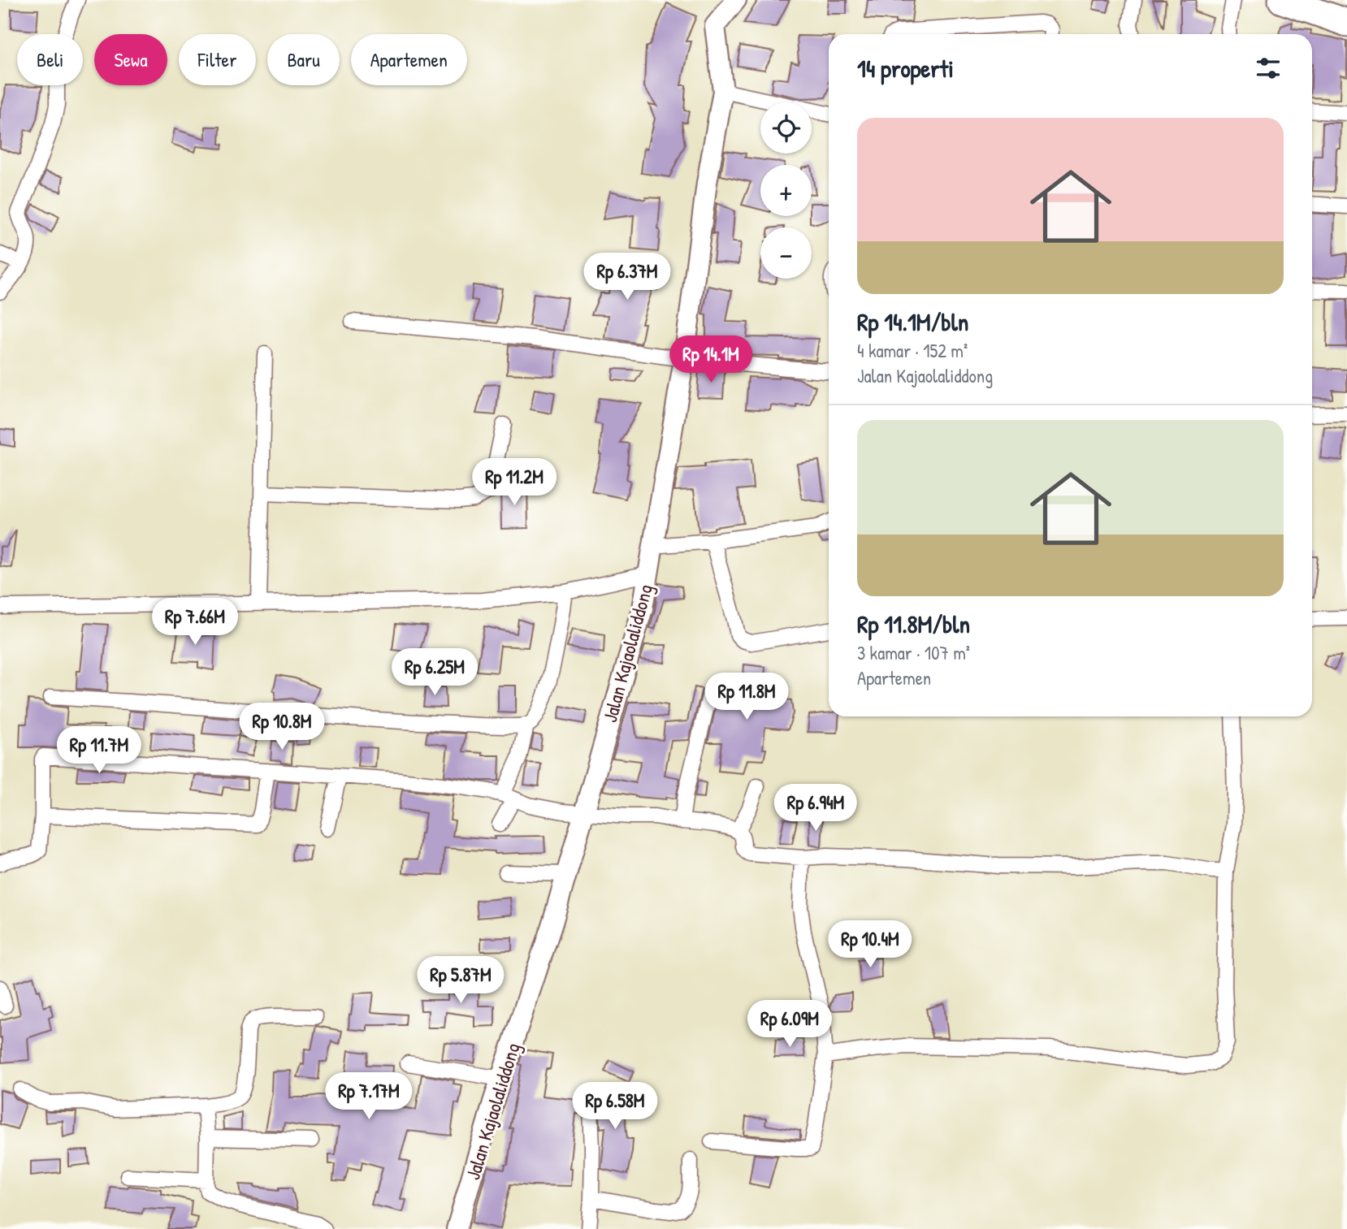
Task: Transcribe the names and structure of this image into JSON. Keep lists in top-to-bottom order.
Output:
{
  "streets": {
    "street": ["Jalan Kajaolaliddong"]
  },
  "page": {
    "chip": [
      "Beli",
      "Sewa",
      "Filter",
      "Baru",
      "Apartemen"
    ],
    "heading": "14 properti",
    "map_buttons": ["+", "−"],
    "list": [
      {
        "name": "Rp 14.1M/bln",
        "note": "4 kamar · 152 m² · Jalan Kajaolaliddong"
      },
      {
        "name": "Rp 11.8M/bln",
        "note": "3 kamar · 107 m² · Apartemen"
      }
    ],
    "price": [
      "Rp 6.37M",
      "Rp 14.1M",
      "Rp 11.2M",
      "Rp 7.66M",
      "Rp 6.25M",
      "Rp 11.8M",
      "Rp 10.8M",
      "Rp 11.7M",
      "Rp 6.94M",
      "Rp 10.4M",
      "Rp 5.87M",
      "Rp 6.09M",
      "Rp 7.17M",
      "Rp 6.58M"
    ]
  }
}
